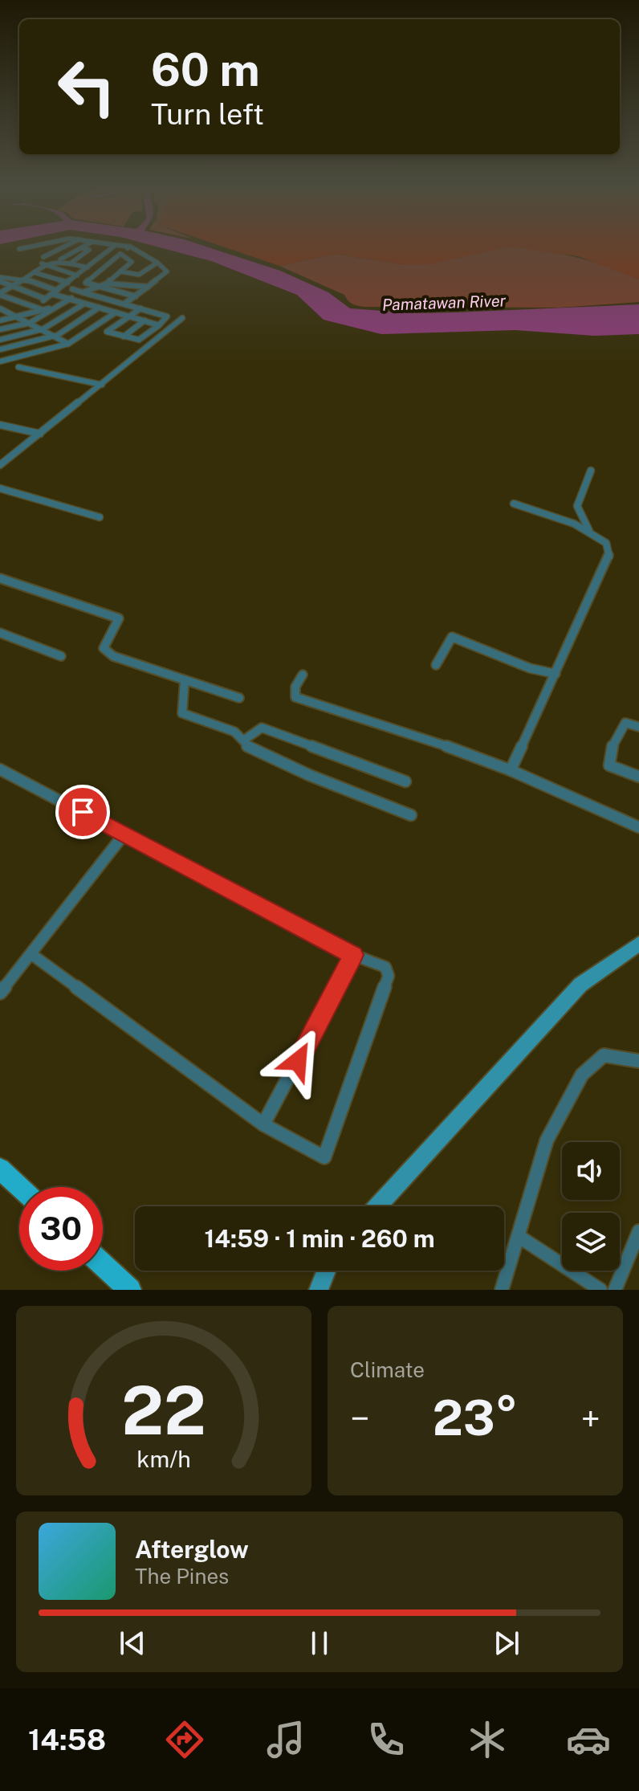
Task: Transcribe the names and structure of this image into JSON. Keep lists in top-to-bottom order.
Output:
{
  "water": ["Pamatawan River"],
  "page": {
    "turn": ["60 m", "Turn left"],
    "limit": "30",
    "trip": "14:59 · 1 min · 260 m",
    "tile": "Climate",
    "heat": ["−", "23°", "+"],
    "song": ["Afterglow", "The Pines"],
    "tabs": "14:58",
    "gauge": ["22", "km/h"]
  }
}
